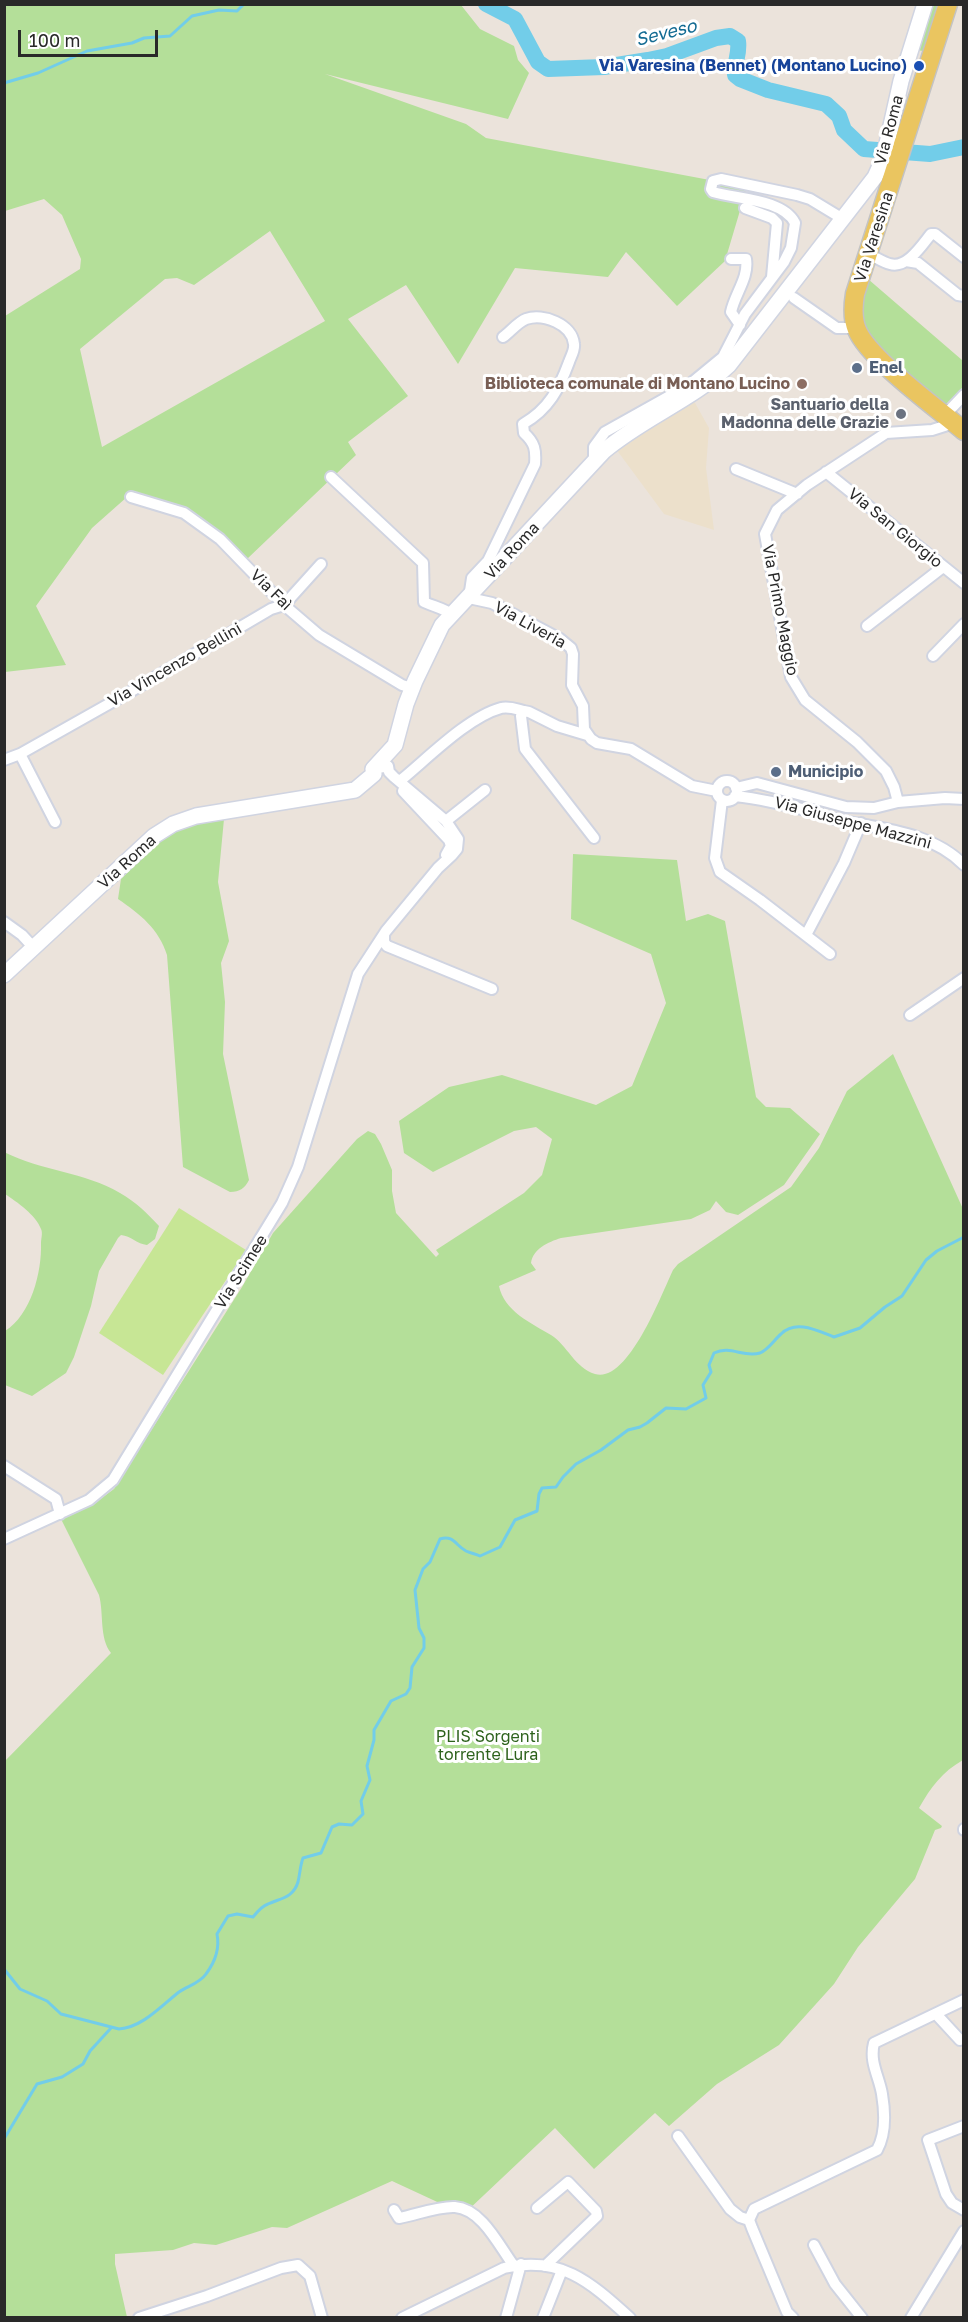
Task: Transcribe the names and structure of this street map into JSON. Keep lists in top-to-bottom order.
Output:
{
  "streets": {
    "main road": ["Via Varesina"],
    "street": [
      "Via Roma",
      "Via San Giorgio",
      "Via Faì",
      "Via Primo Maggio",
      "Via Liveria",
      "Via Vincenzo Bellini",
      "Via Giuseppe Mazzini",
      "Via Scimee"
    ]
  },
  "crossings": [
    ["Via Roma", "Via Varesina"],
    ["Via Roma", "Via Faì"],
    ["Via Roma", "Via Liveria"],
    ["Via San Giorgio", "Via Primo Maggio"],
    ["Via Faì", "Via Vincenzo Bellini"]
  ],
  "water": ["Seveso"],
  "parks": ["PLIS Sorgenti torrente Lura"],
  "places": [
    "Via Varesina (Bennet) (Montano Lucino)",
    "Enel",
    "Biblioteca comunale di Montano Lucino",
    "Santuario della Madonna delle Grazie",
    "Municipio"
  ],
  "scale_bar": "100 m"
}
